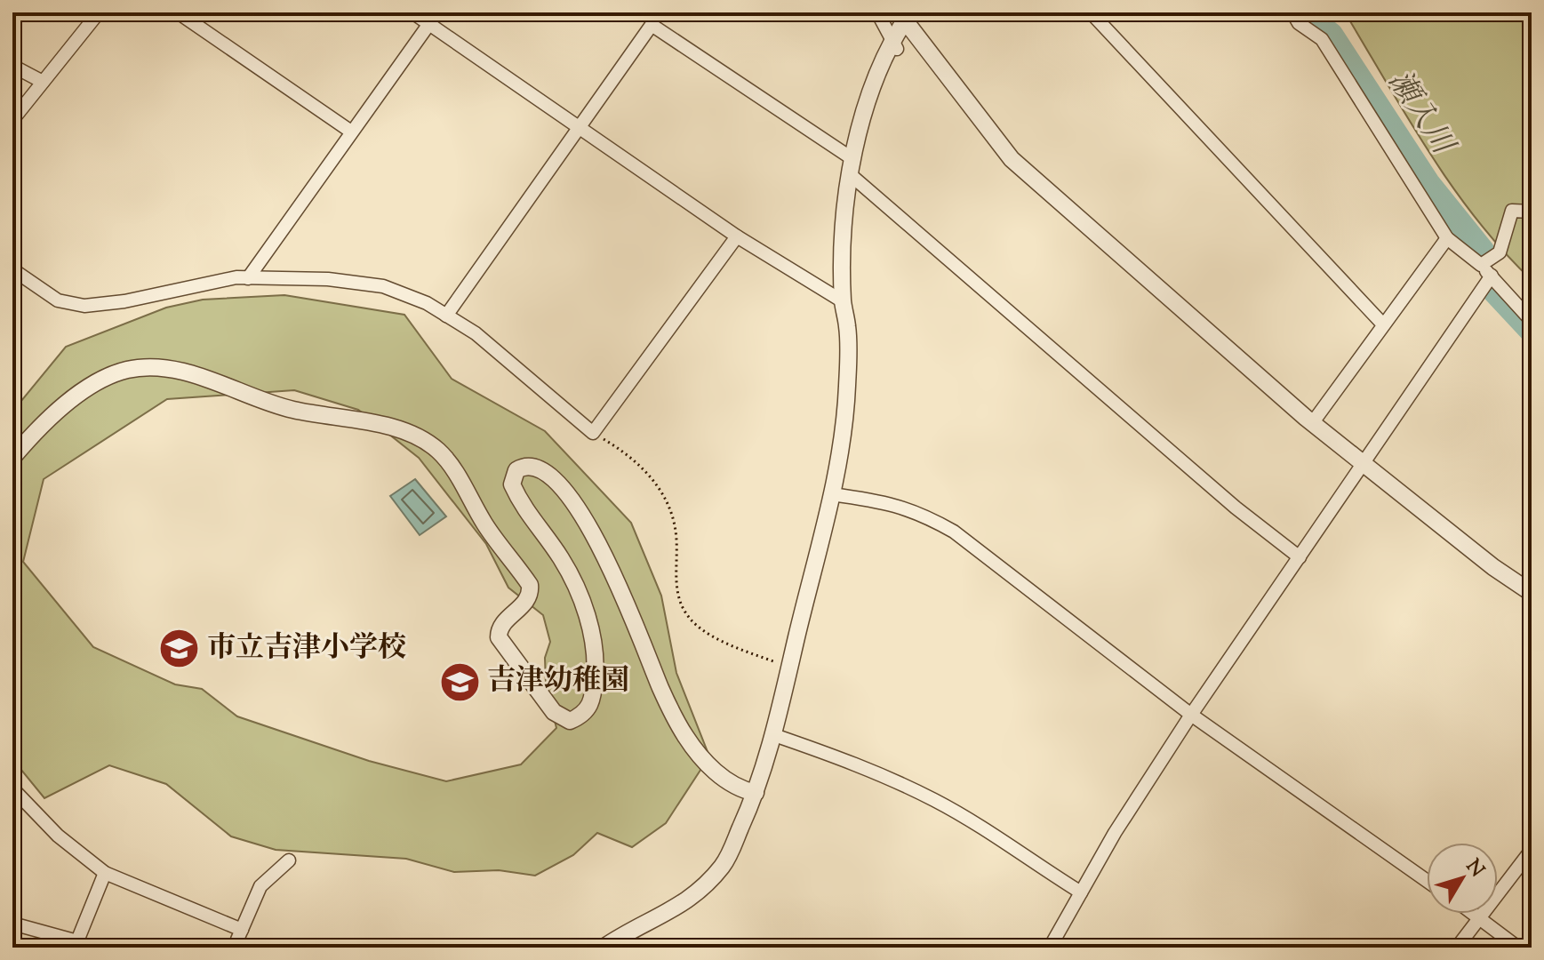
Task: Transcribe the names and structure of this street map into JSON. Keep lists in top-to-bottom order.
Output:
{
  "water": ["瀬入川"],
  "places": {
    "school or university": ["市立吉津小学校", "吉津幼稚園"]
  },
  "north": "top right"
}
